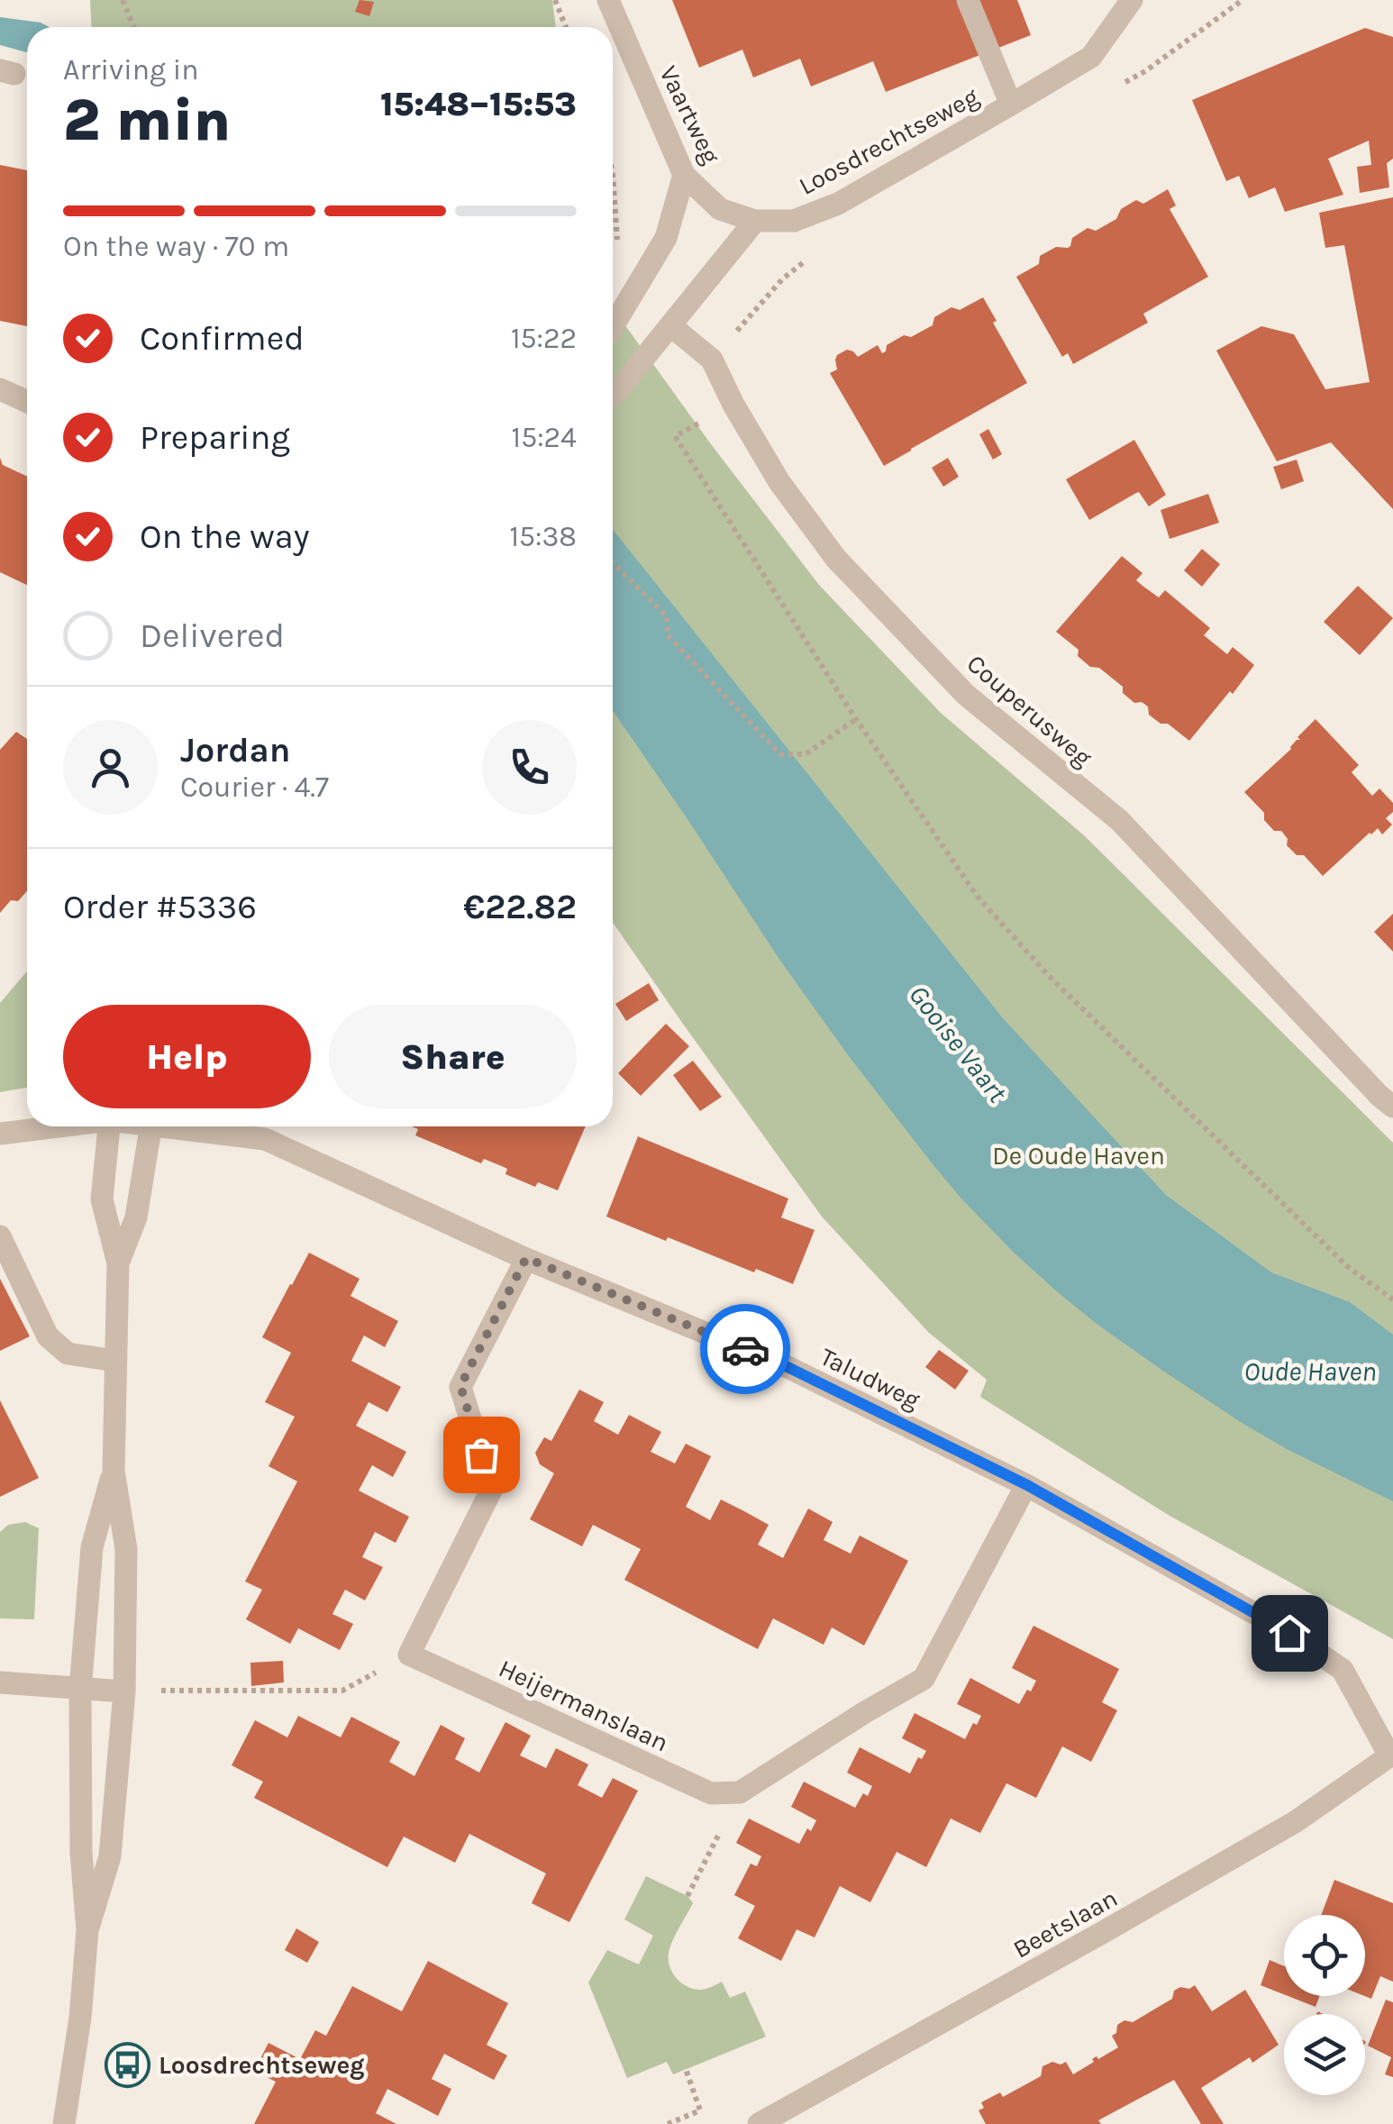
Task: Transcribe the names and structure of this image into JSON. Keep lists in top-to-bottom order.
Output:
{
  "streets": {
    "street": [
      "Vaartweg",
      "Loosdrechtseweg",
      "Couperusweg",
      "Taludweg",
      "Heijermanslaan",
      "Beetslaan"
    ]
  },
  "crossings": [
    ["Vaartweg", "Loosdrechtseweg"],
    ["Taludweg", "Beetslaan"]
  ],
  "water": ["Gooise Vaart", "Oude Haven"],
  "parks": ["De Oude Haven"],
  "places": {
    "bus stop": ["Loosdrechtseweg"]
  },
  "page": {
    "heading": ["2 min", "Arriving in", "15:48–15:53"],
    "panel": [
      "Jordan",
      "Courier · 4.7",
      "Order #5336",
      "€22.82"
    ],
    "bar": "On the way · 70 m",
    "list": [
      ["Confirmed", "15:22"],
      ["Preparing", "15:24"],
      ["On the way", "15:38"],
      "Delivered"
    ],
    "buttons": ["Help", "Share"]
  }
}
